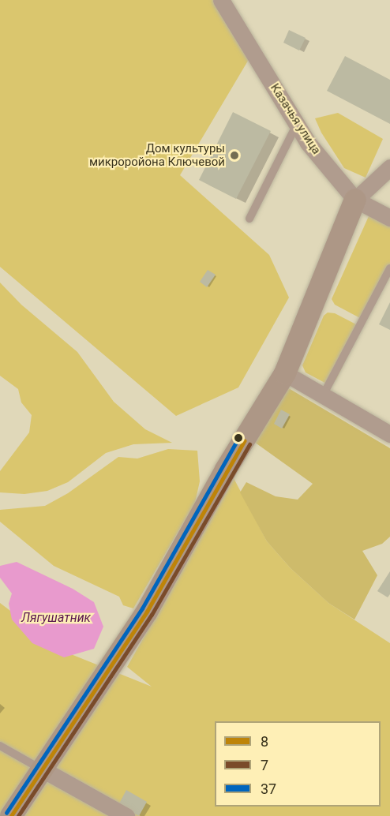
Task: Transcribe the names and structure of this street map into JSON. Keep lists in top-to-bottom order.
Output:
{
  "streets": {
    "street": ["Казачья улица"]
  },
  "water": ["Лягушатник"],
  "places": ["Дом культуры микроройона Ключевой"],
  "lines": ["transit line 37", "transit line 8", "transit line 7"],
  "legend": ["8", "7", "37"]
}
